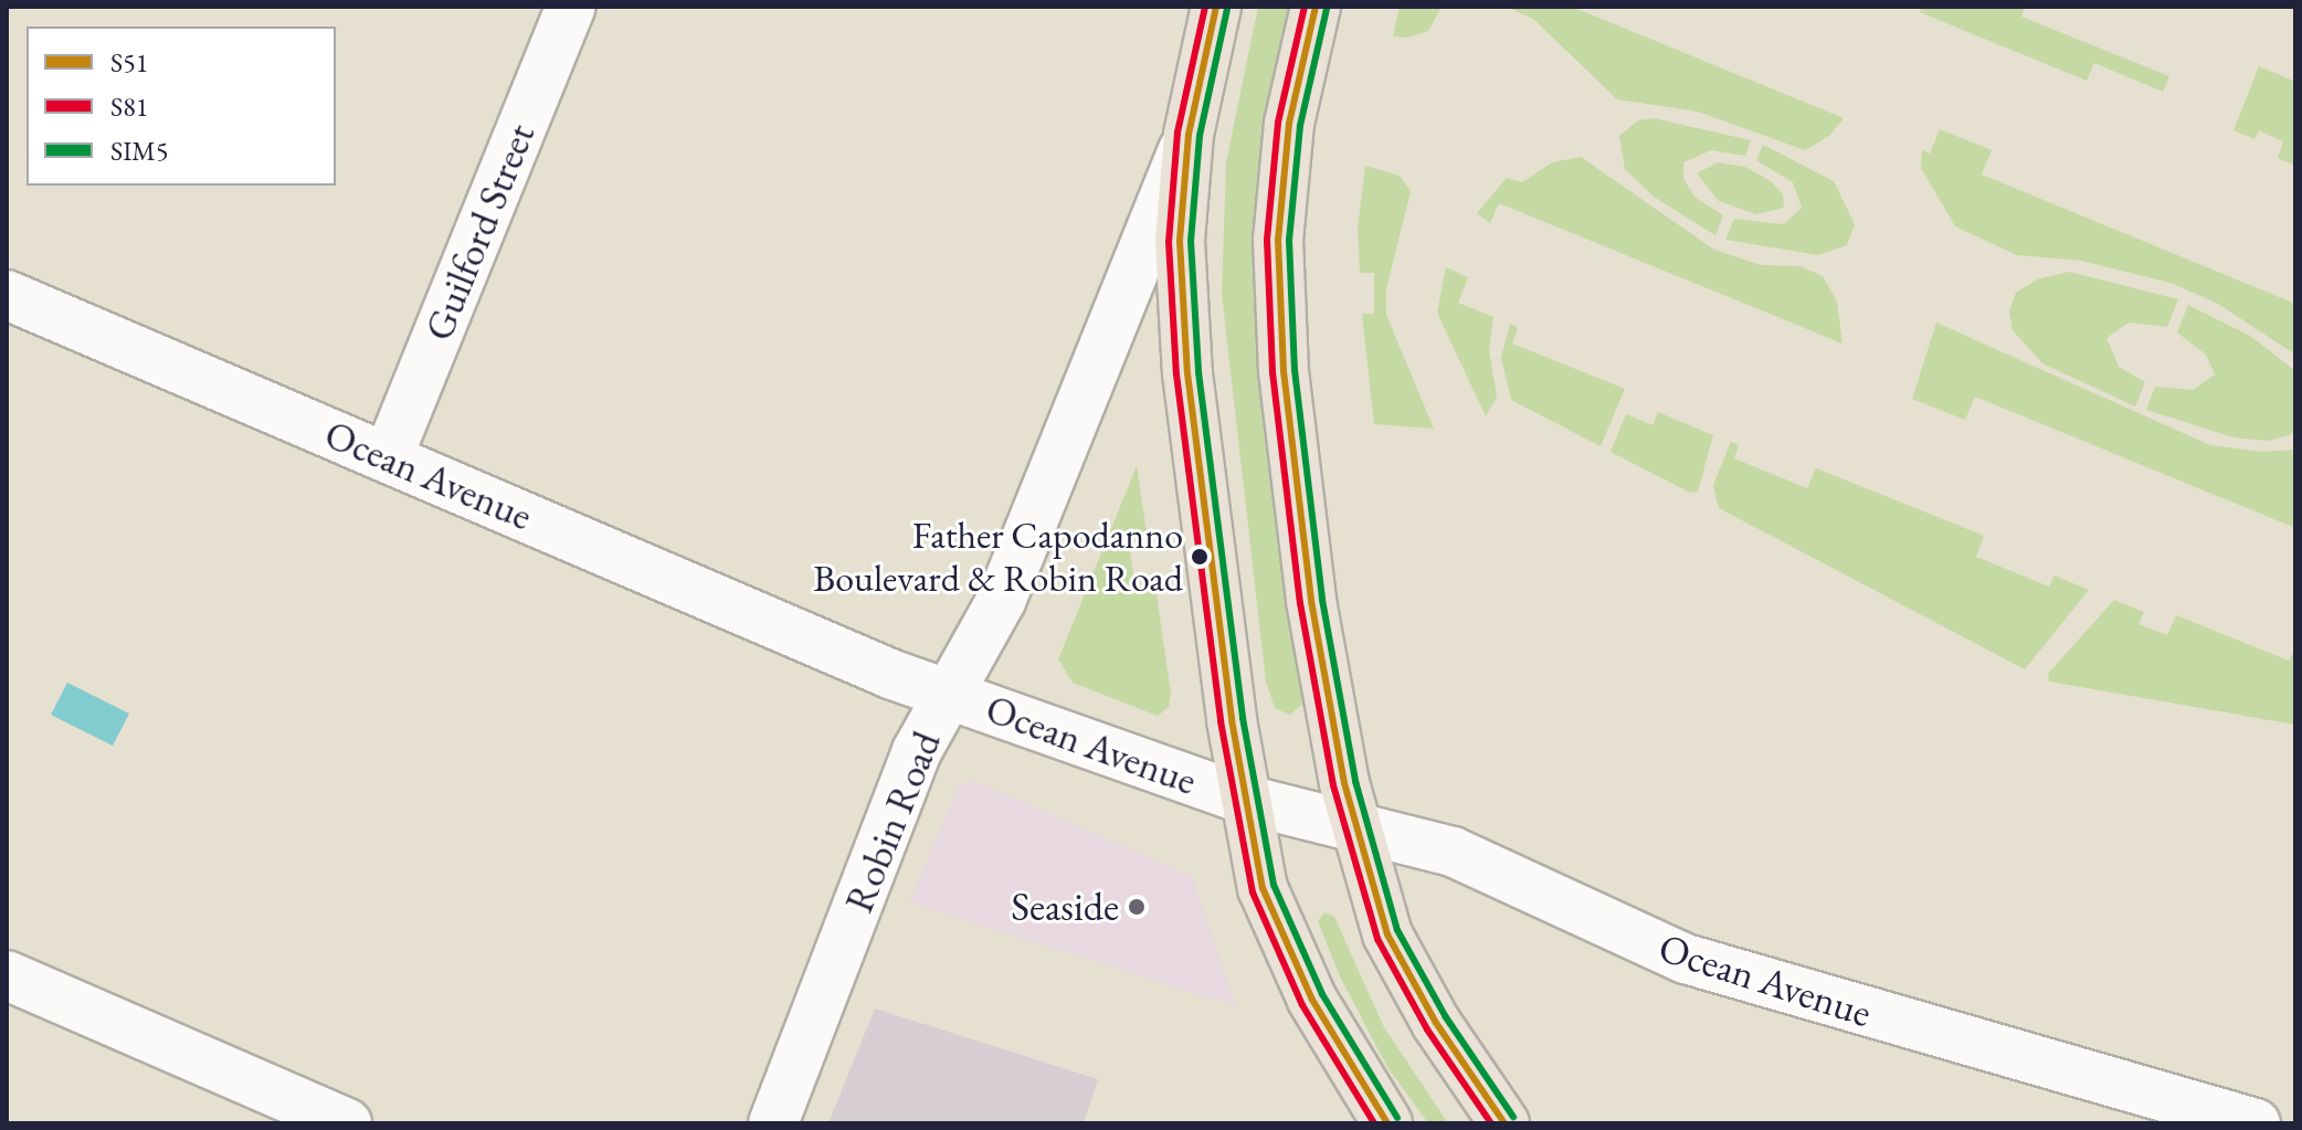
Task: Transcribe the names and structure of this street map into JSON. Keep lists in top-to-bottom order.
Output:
{
  "streets": {
    "street": ["Guilford Street", "Ocean Avenue", "Robin Road"]
  },
  "crossings": [
    ["Guilford Street", "Ocean Avenue"],
    ["Ocean Avenue", "Robin Road"]
  ],
  "places": ["Father Capodanno Boulevard & Robin Road", "Seaside"],
  "lines": ["transit line S51", "transit line S81", "transit line SIM5"],
  "legend": ["S51", "S81", "SIM5"]
}
